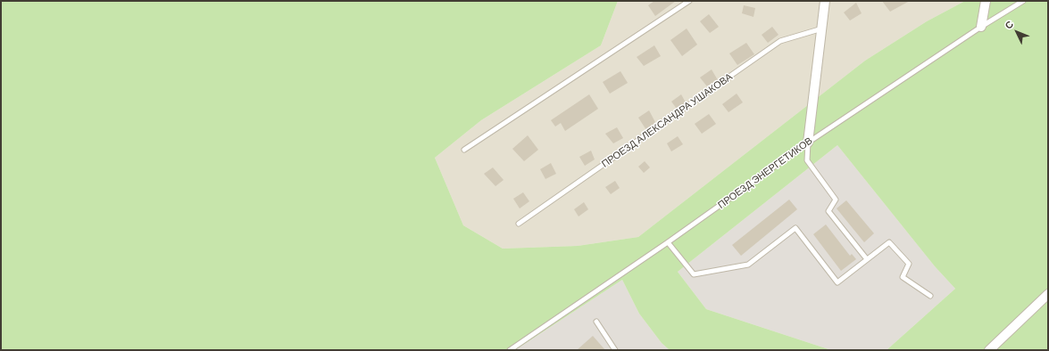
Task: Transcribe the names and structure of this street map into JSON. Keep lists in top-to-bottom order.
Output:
{
  "streets": {
    "lane": ["ПРОЕЗД АЛЕКСАНДРА УШАКОВА", "ПРОЕЗД ЭНЕРГЕТИКОВ"]
  },
  "north": "top left"
}
